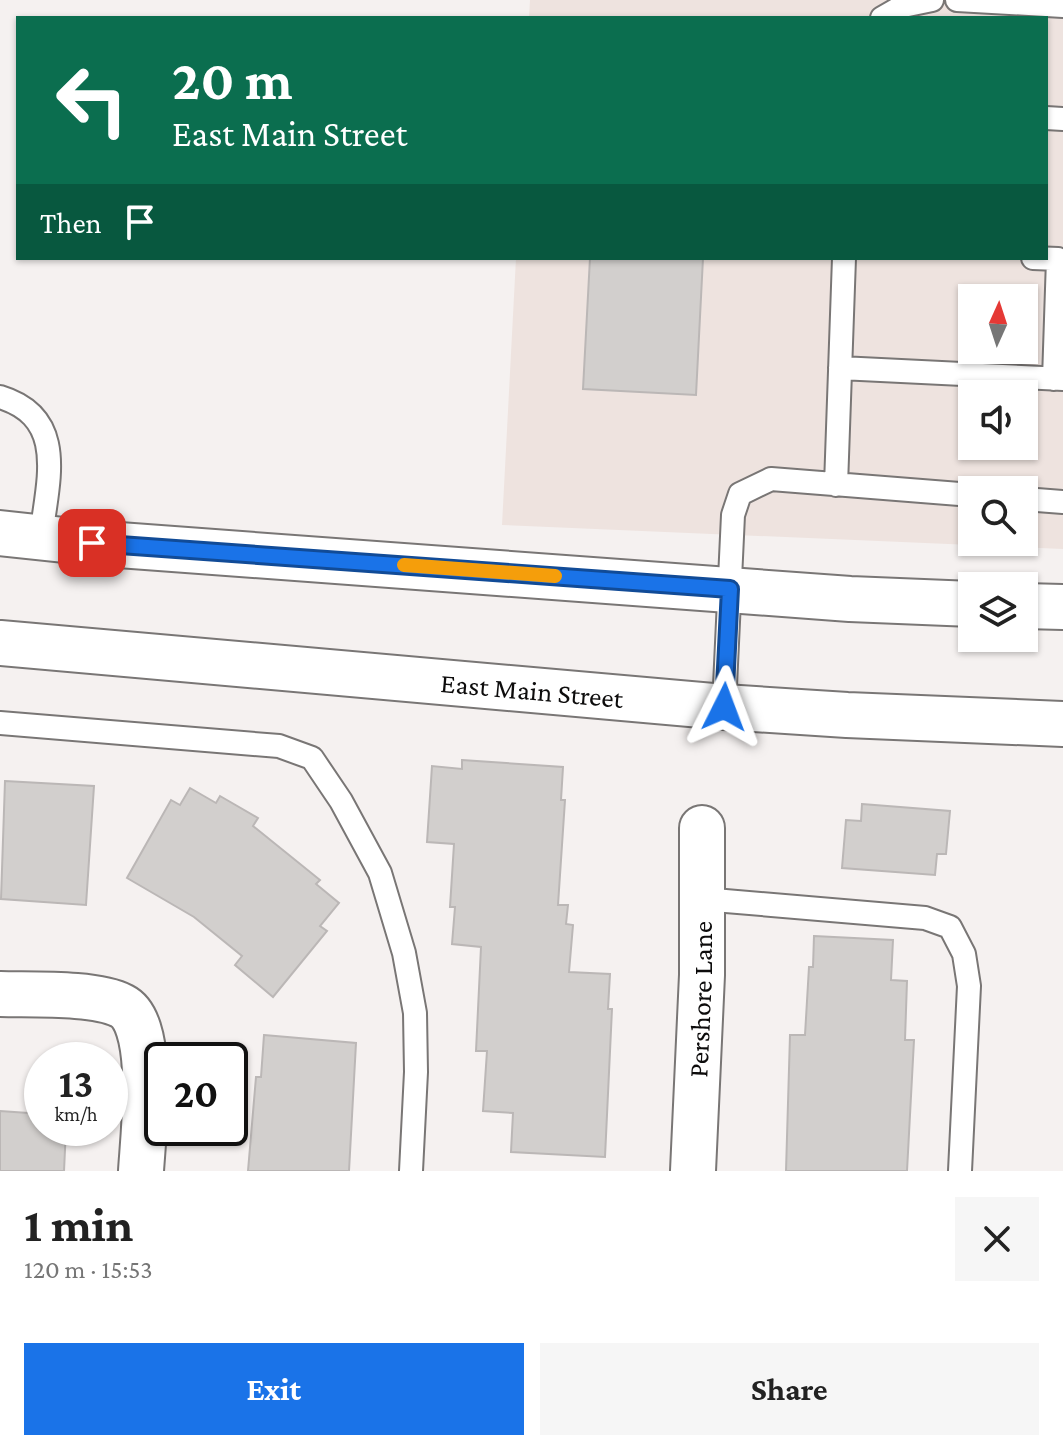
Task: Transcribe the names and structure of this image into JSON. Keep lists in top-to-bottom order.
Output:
{
  "streets": {
    "main road": ["East Main Street", "Pershore Lane"]
  },
  "north": "top",
  "page": {
    "turn": ["20 m", "East Main Street"],
    "then": "Then",
    "speed": "13 km/h",
    "limit": "20",
    "heading": ["1 min", "120 m · 15:53"],
    "buttons": ["Exit", "Share"]
  }
}
